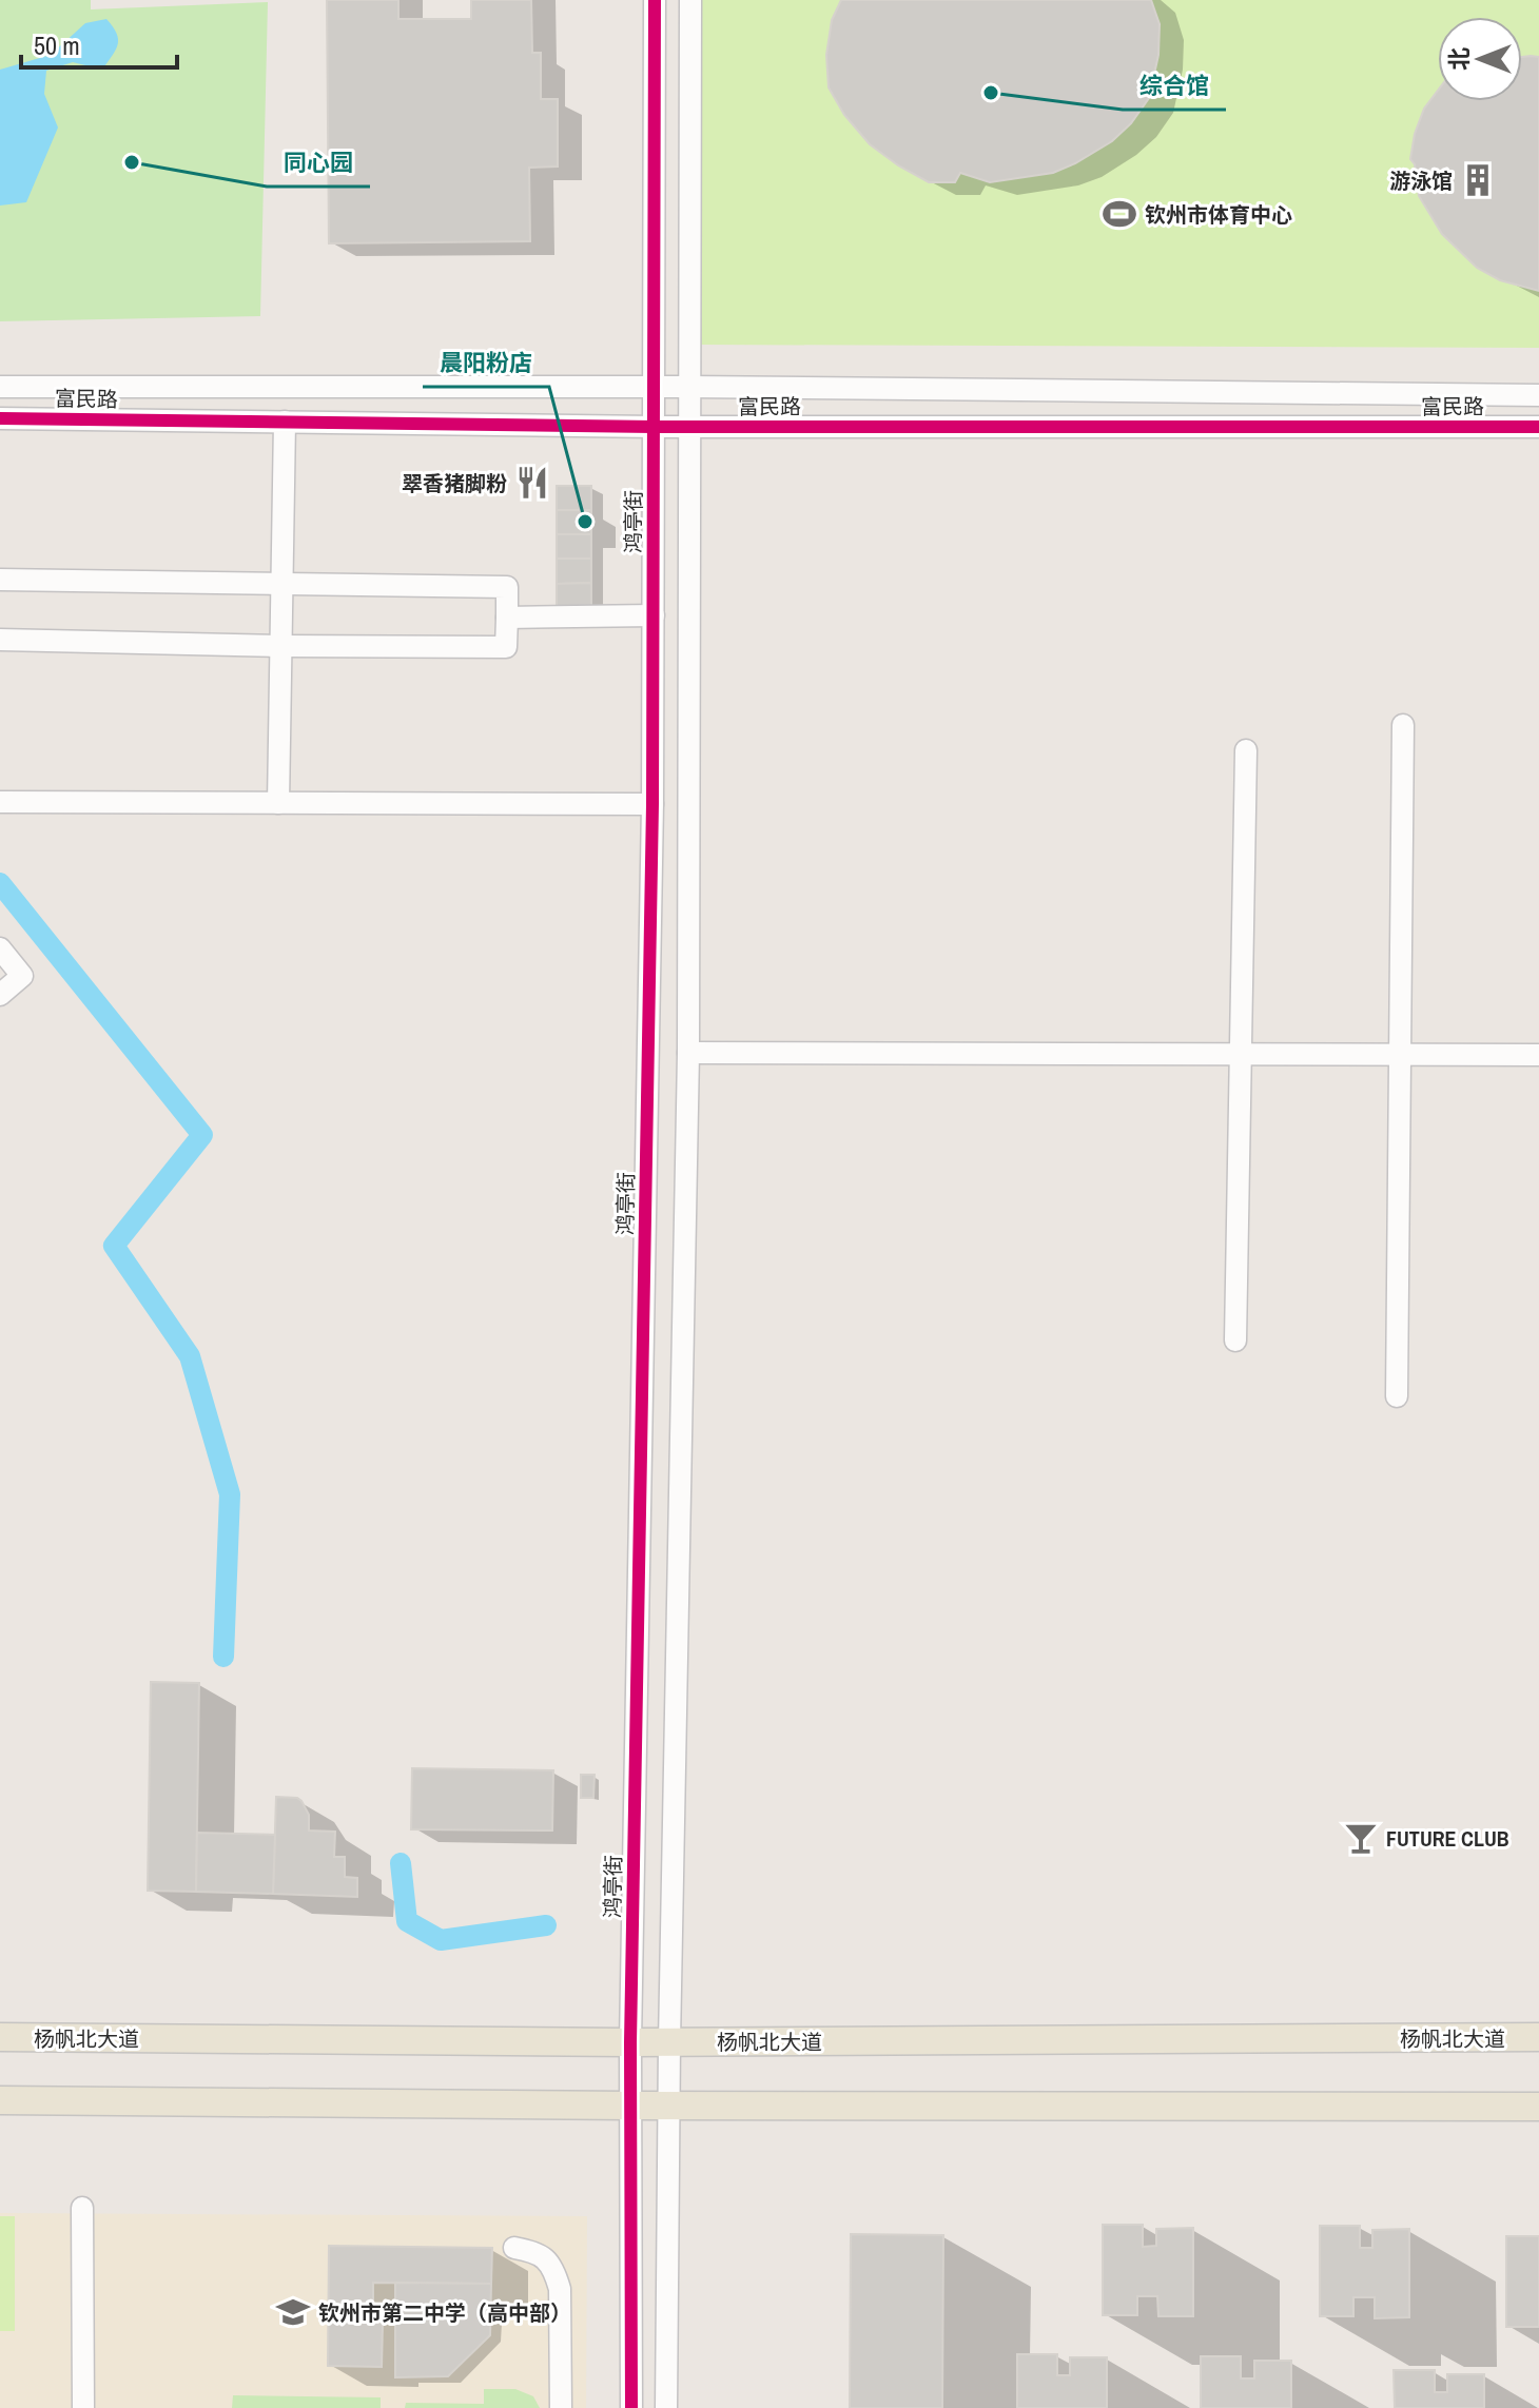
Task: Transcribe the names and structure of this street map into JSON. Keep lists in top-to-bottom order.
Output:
{
  "streets": {
    "main road": ["杨帆北大道"],
    "street": ["富民路", "鸿亭街"]
  },
  "crossings": [
    ["富民路", "鸿亭街"],
    ["鸿亭街", "杨帆北大道"]
  ],
  "places": {
    "other": ["综合馆", "同心园", "晨阳粉店"],
    "building": ["游泳馆"],
    "sports": ["钦州市体育中心"],
    "restaurant": ["翠香猪脚粉"],
    "bar": ["FUTURE CLUB"],
    "school or university": ["钦州市第二中学（高中部）"]
  },
  "scale_bar": "50 m",
  "north": "left"
}
